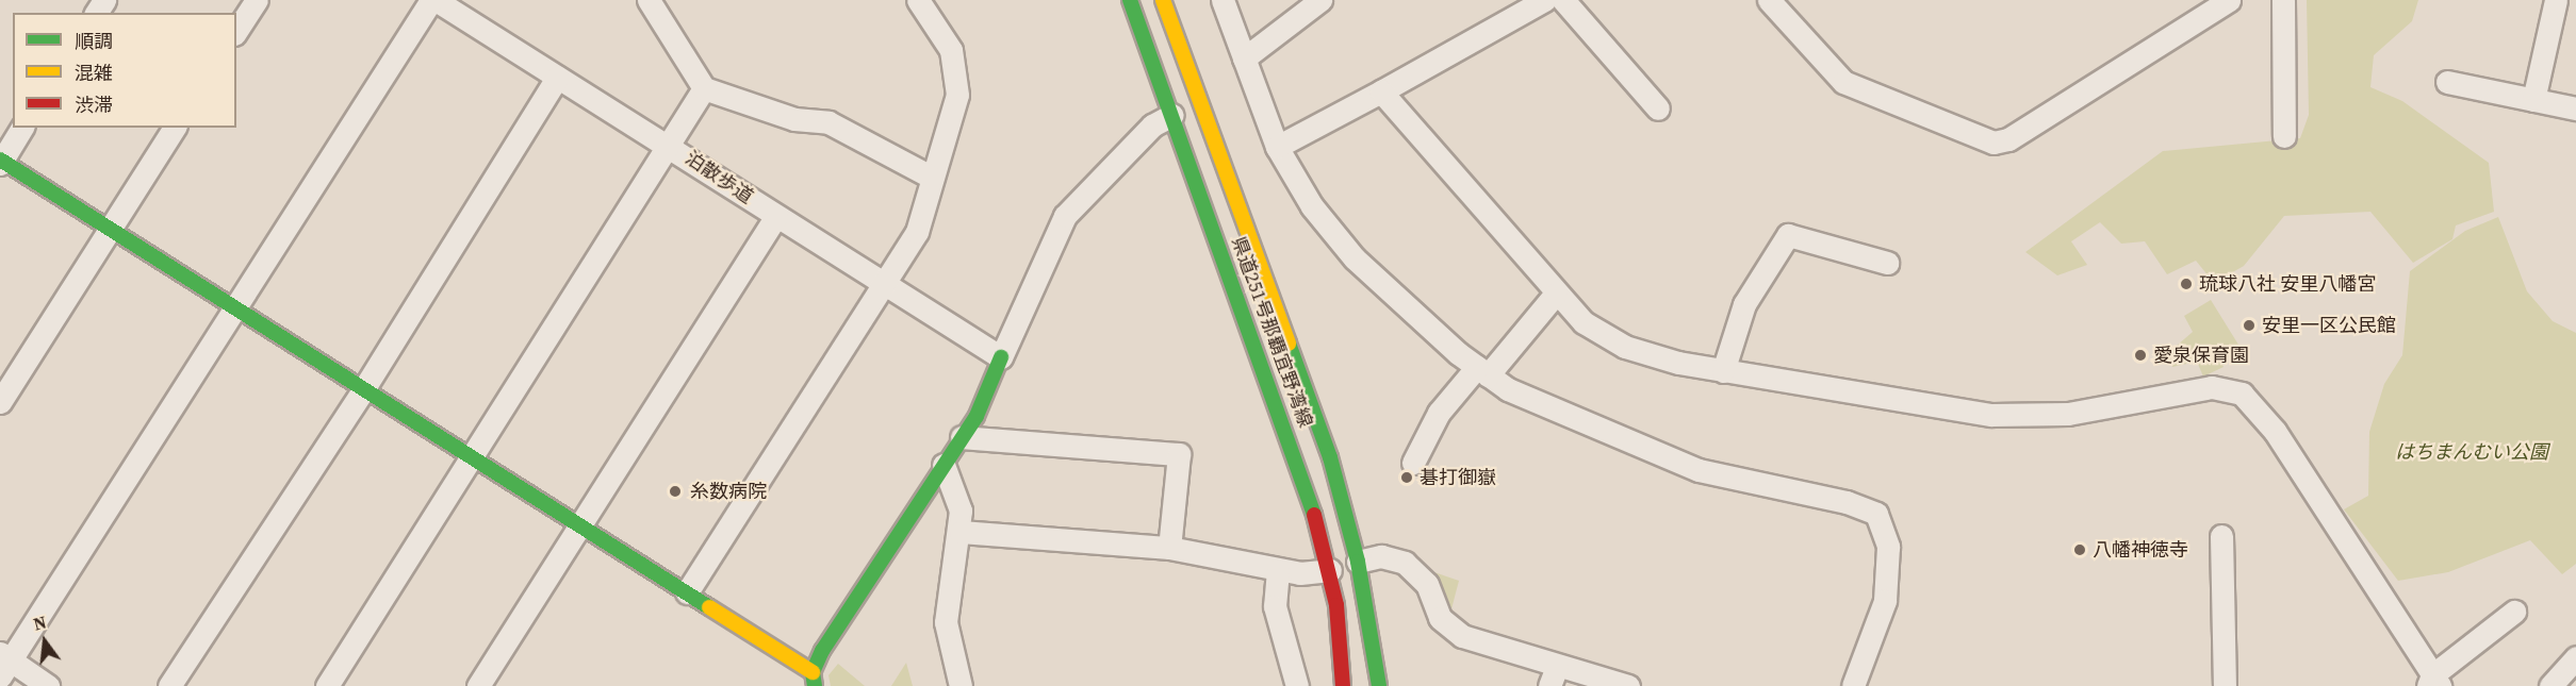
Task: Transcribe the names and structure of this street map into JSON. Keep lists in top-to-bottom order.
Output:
{
  "streets": {
    "main road": ["県道251号那覇宜野湾線"],
    "street": ["泊散歩道"]
  },
  "parks": ["はちまんむい公園"],
  "places": [
    "琉球八社 安里八幡宮",
    "安里一区公民館",
    "愛泉保育園",
    "碁打御嶽",
    "糸数病院",
    "八幡神徳寺"
  ],
  "legend": ["順調", "混雑", "渋滞"],
  "north": "top"
}
